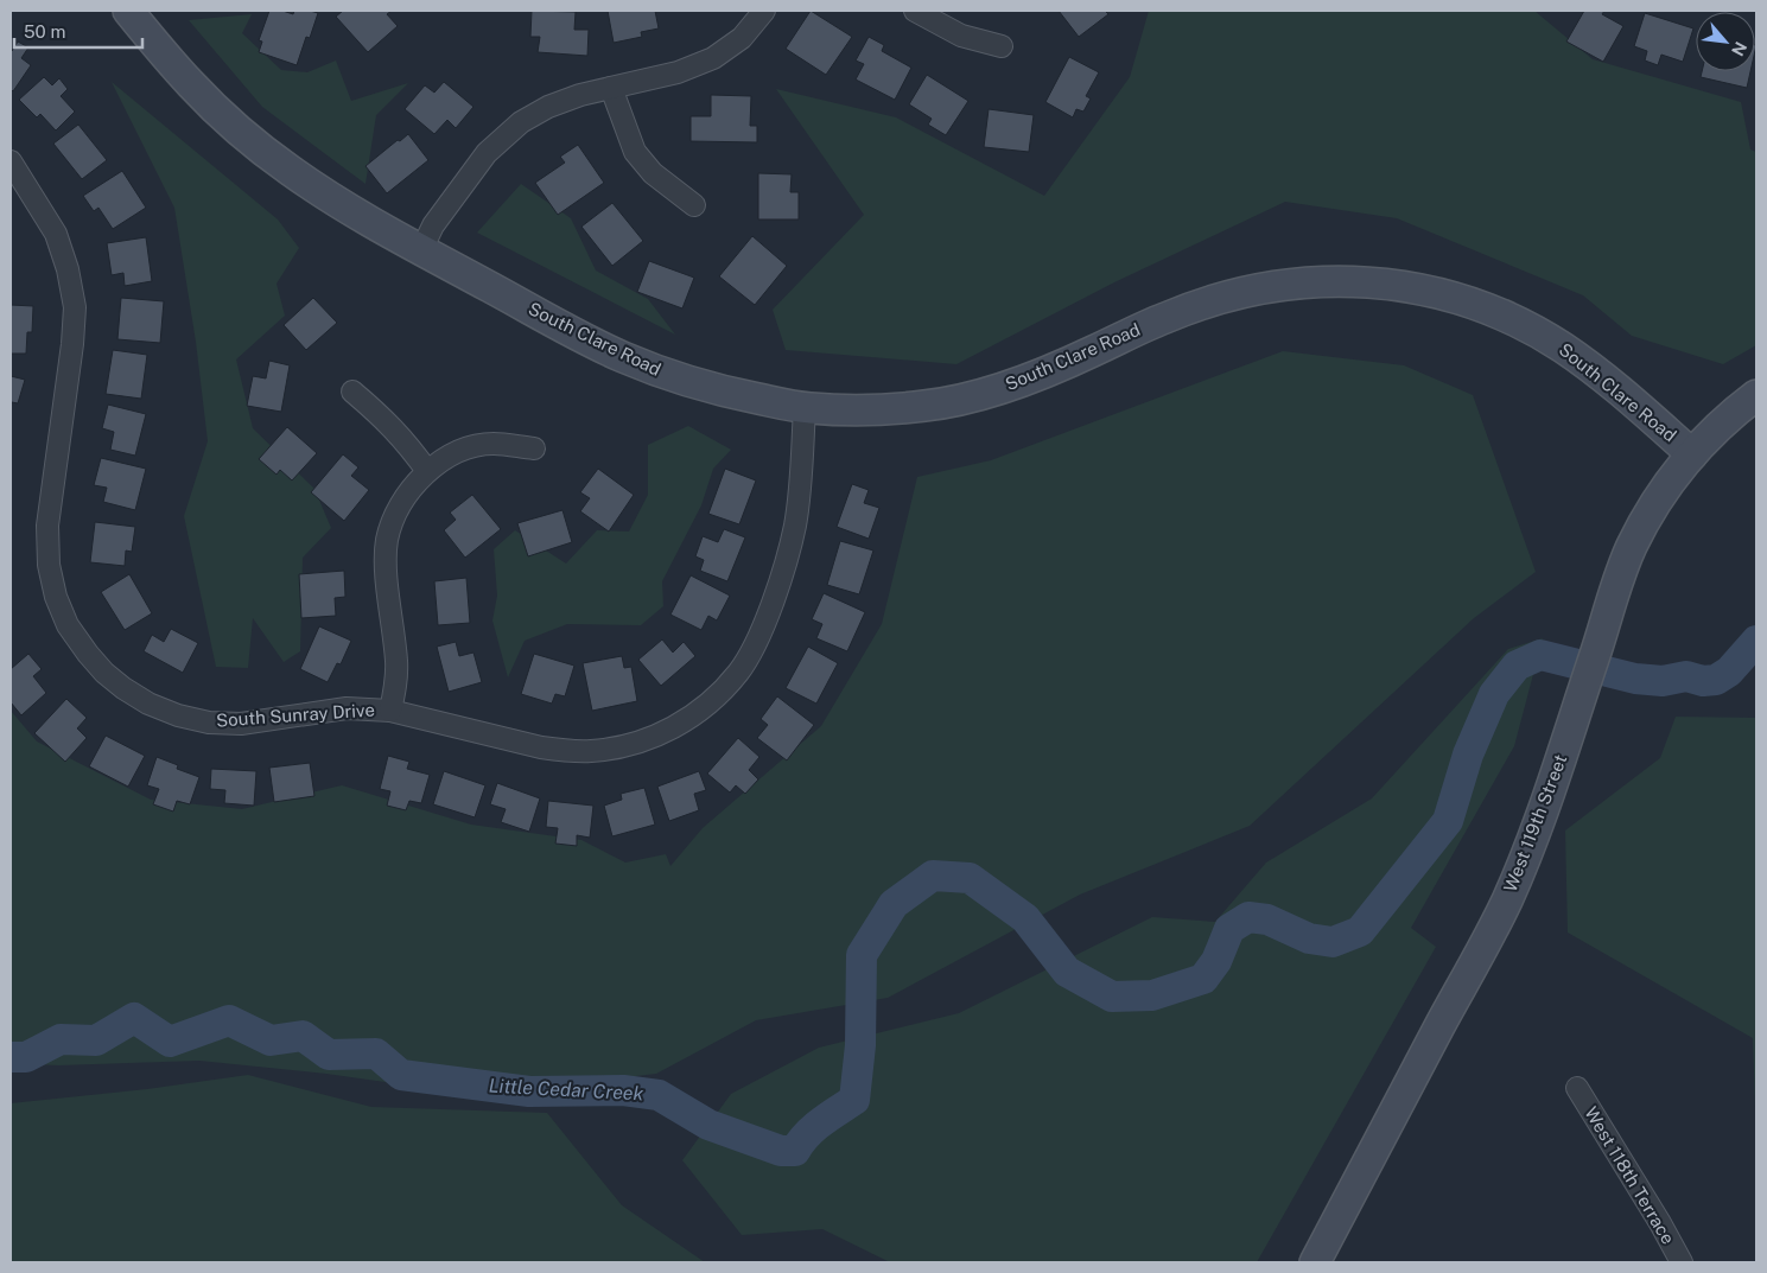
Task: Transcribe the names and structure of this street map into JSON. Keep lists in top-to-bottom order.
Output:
{
  "streets": {
    "street": [
      "South Clare Road",
      "South Sunray Drive",
      "West 119th Street",
      "West 118th Terrace"
    ]
  },
  "crossings": [
    ["South Clare Road", "South Sunray Drive"],
    ["South Clare Road", "West 119th Street"]
  ],
  "water": ["Little Cedar Creek"],
  "scale_bar": "50 m",
  "north": "bottom right"
}
